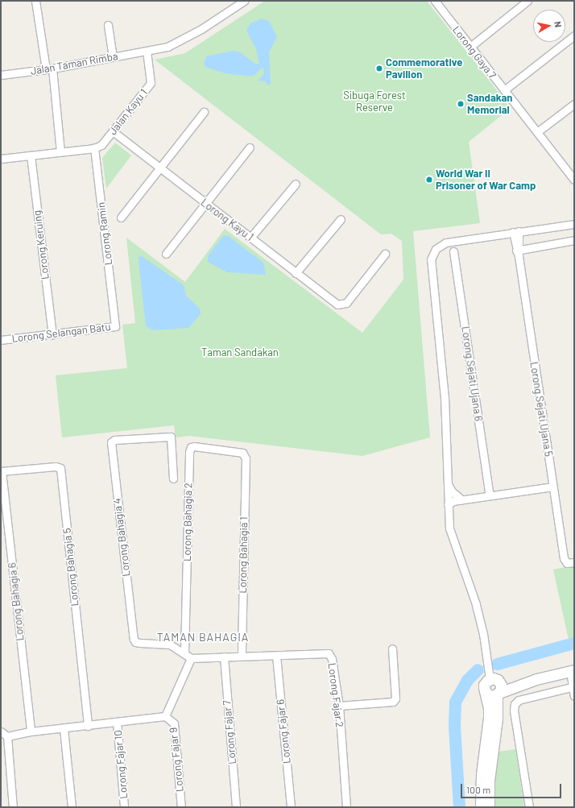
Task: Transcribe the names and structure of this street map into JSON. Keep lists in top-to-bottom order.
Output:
{
  "streets": {
    "street": [
      "Lorong Gaya 7",
      "Jalan Taman Rimba",
      "Jalan Kayu 1",
      "Lorong Kayu 1",
      "Lorong Ramin",
      "Lorong Keruing",
      "Lorong Selangan Batu",
      "Lorong Sejati Ujana 6",
      "Lorong Sejati Ujana 5",
      "Lorong Bahagia 2",
      "Lorong Bahagia 4",
      "Lorong Bahagia 1",
      "Lorong Bahagia 5",
      "Lorong Bahagia 6",
      "Lorong Fajar 2",
      "Lorong Fajar 6",
      "Lorong Fajar 7",
      "Lorong Fajar 9",
      "Lorong Fajar 10"
    ]
  },
  "crossings": [
    ["Jalan Taman Rimba", "Jalan Kayu 1"],
    ["Jalan Kayu 1", "Lorong Kayu 1"],
    ["Jalan Kayu 1", "Lorong Ramin"],
    ["Lorong Ramin", "Lorong Selangan Batu"],
    ["Lorong Keruing", "Lorong Selangan Batu"],
    ["Lorong Bahagia 2", "Lorong Bahagia 4"],
    ["Lorong Bahagia 2", "Lorong Bahagia 1"],
    ["Lorong Bahagia 1", "Lorong Fajar 2"],
    ["Lorong Bahagia 5", "Lorong Bahagia 6"],
    ["Lorong Fajar 2", "Lorong Fajar 6"],
    ["Lorong Fajar 2", "Lorong Fajar 7"]
  ],
  "districts": ["TAMAN BAHAGIA"],
  "parks": ["Sibuga Forest Reserve", "Taman Sandakan"],
  "places": ["Commemorative Pavilion", "Sandakan Memorial", "World War II Prisoner of War Camp"],
  "scale_bar": "100 m",
  "north": "right"
}
